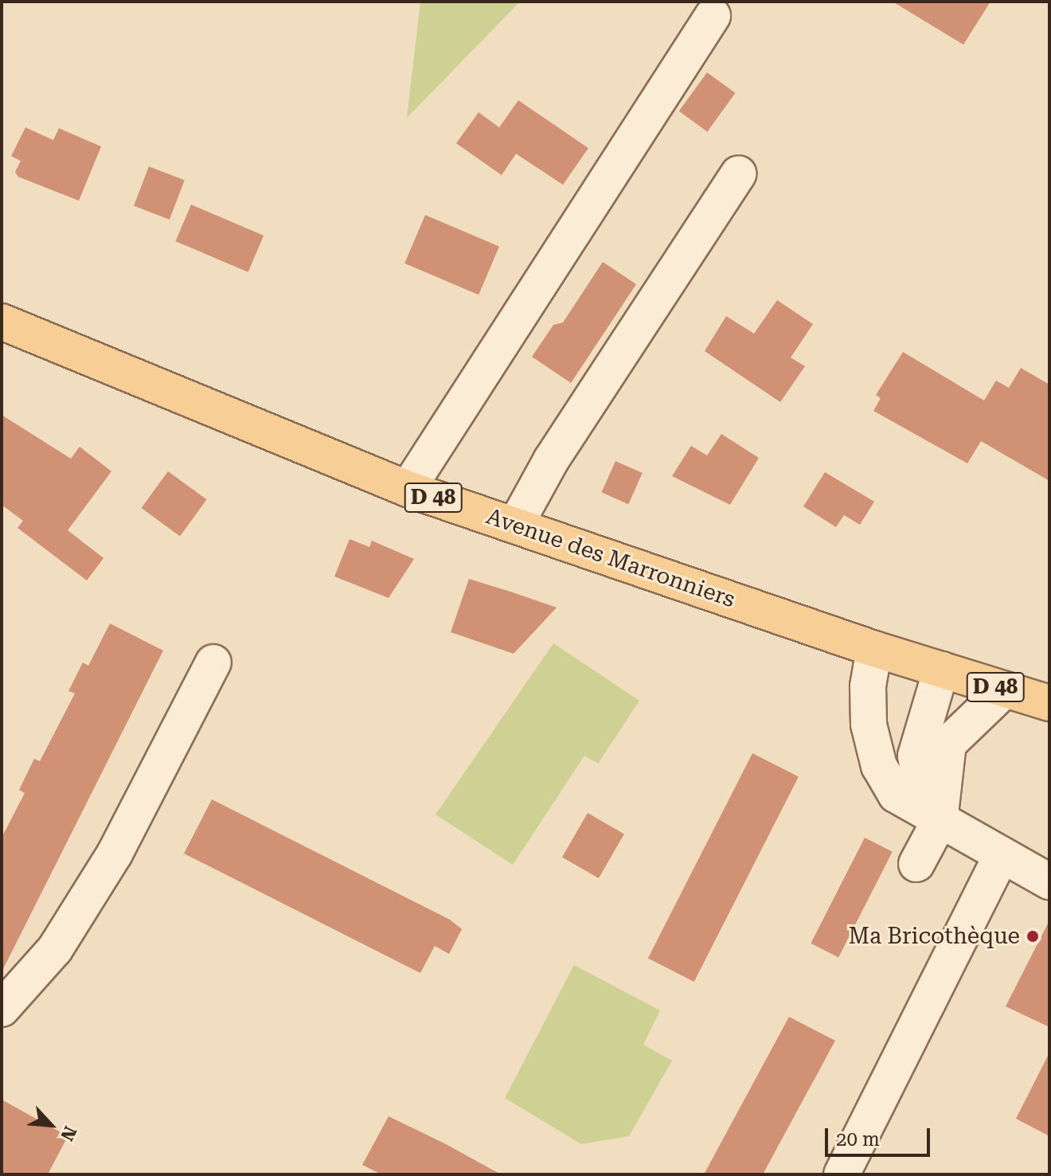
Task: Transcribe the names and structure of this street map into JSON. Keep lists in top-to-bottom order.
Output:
{
  "streets": {
    "main road": ["D 48", "Avenue des Marronniers"]
  },
  "places": ["Ma Bricothèque"],
  "scale_bar": "20 m",
  "north": "bottom right"
}
